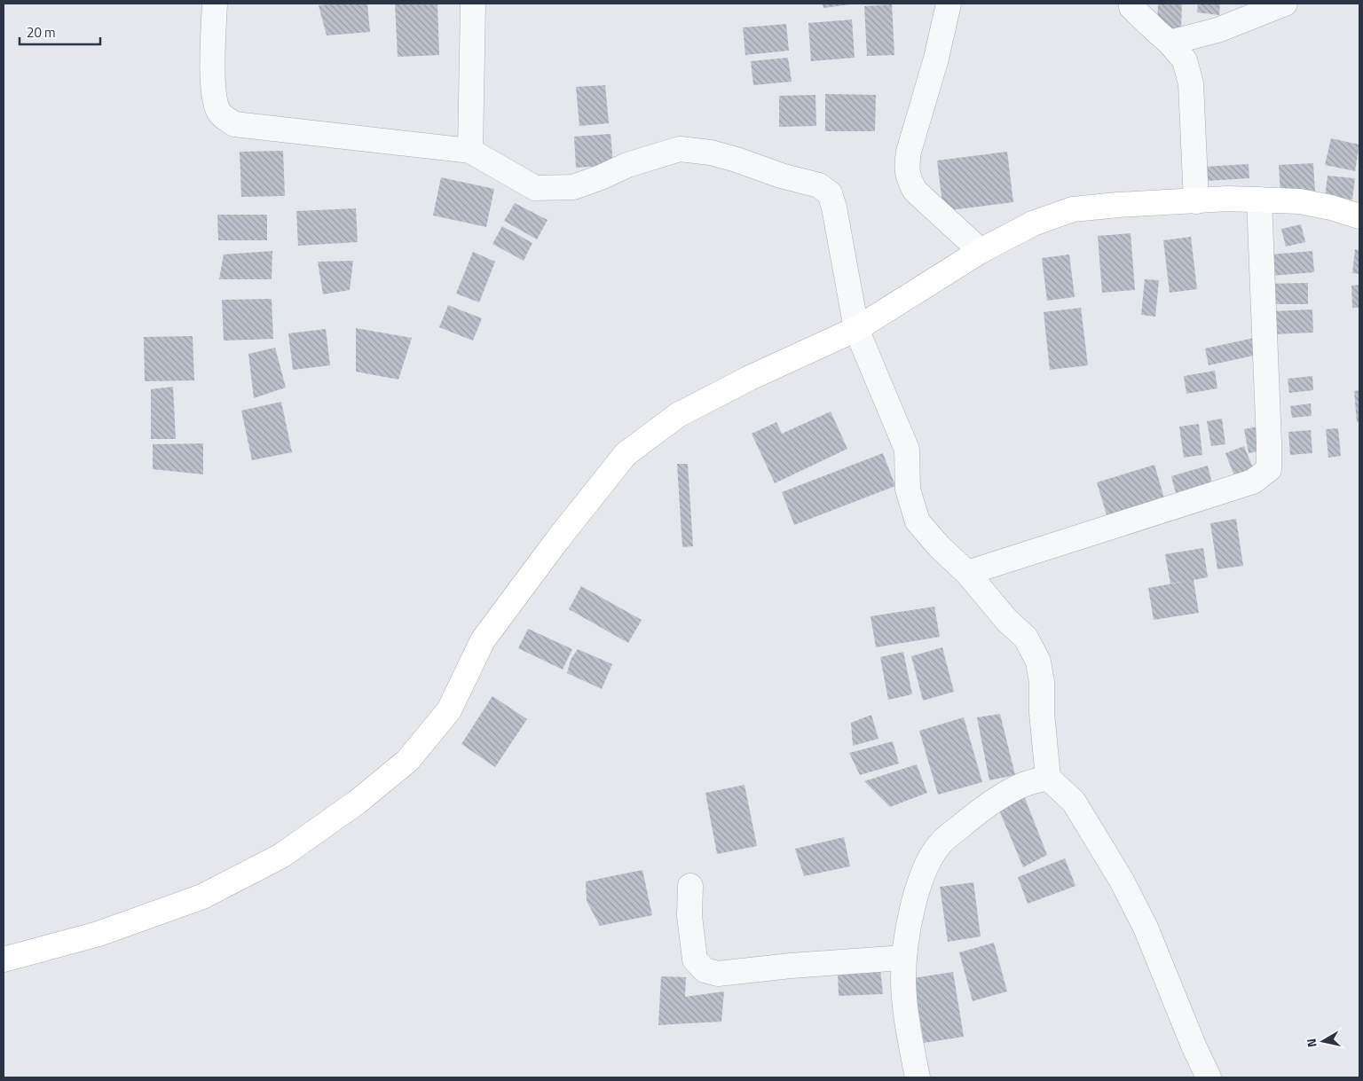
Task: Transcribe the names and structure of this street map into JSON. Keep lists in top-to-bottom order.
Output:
{
  "scale_bar": "20 m",
  "north": "left"
}
